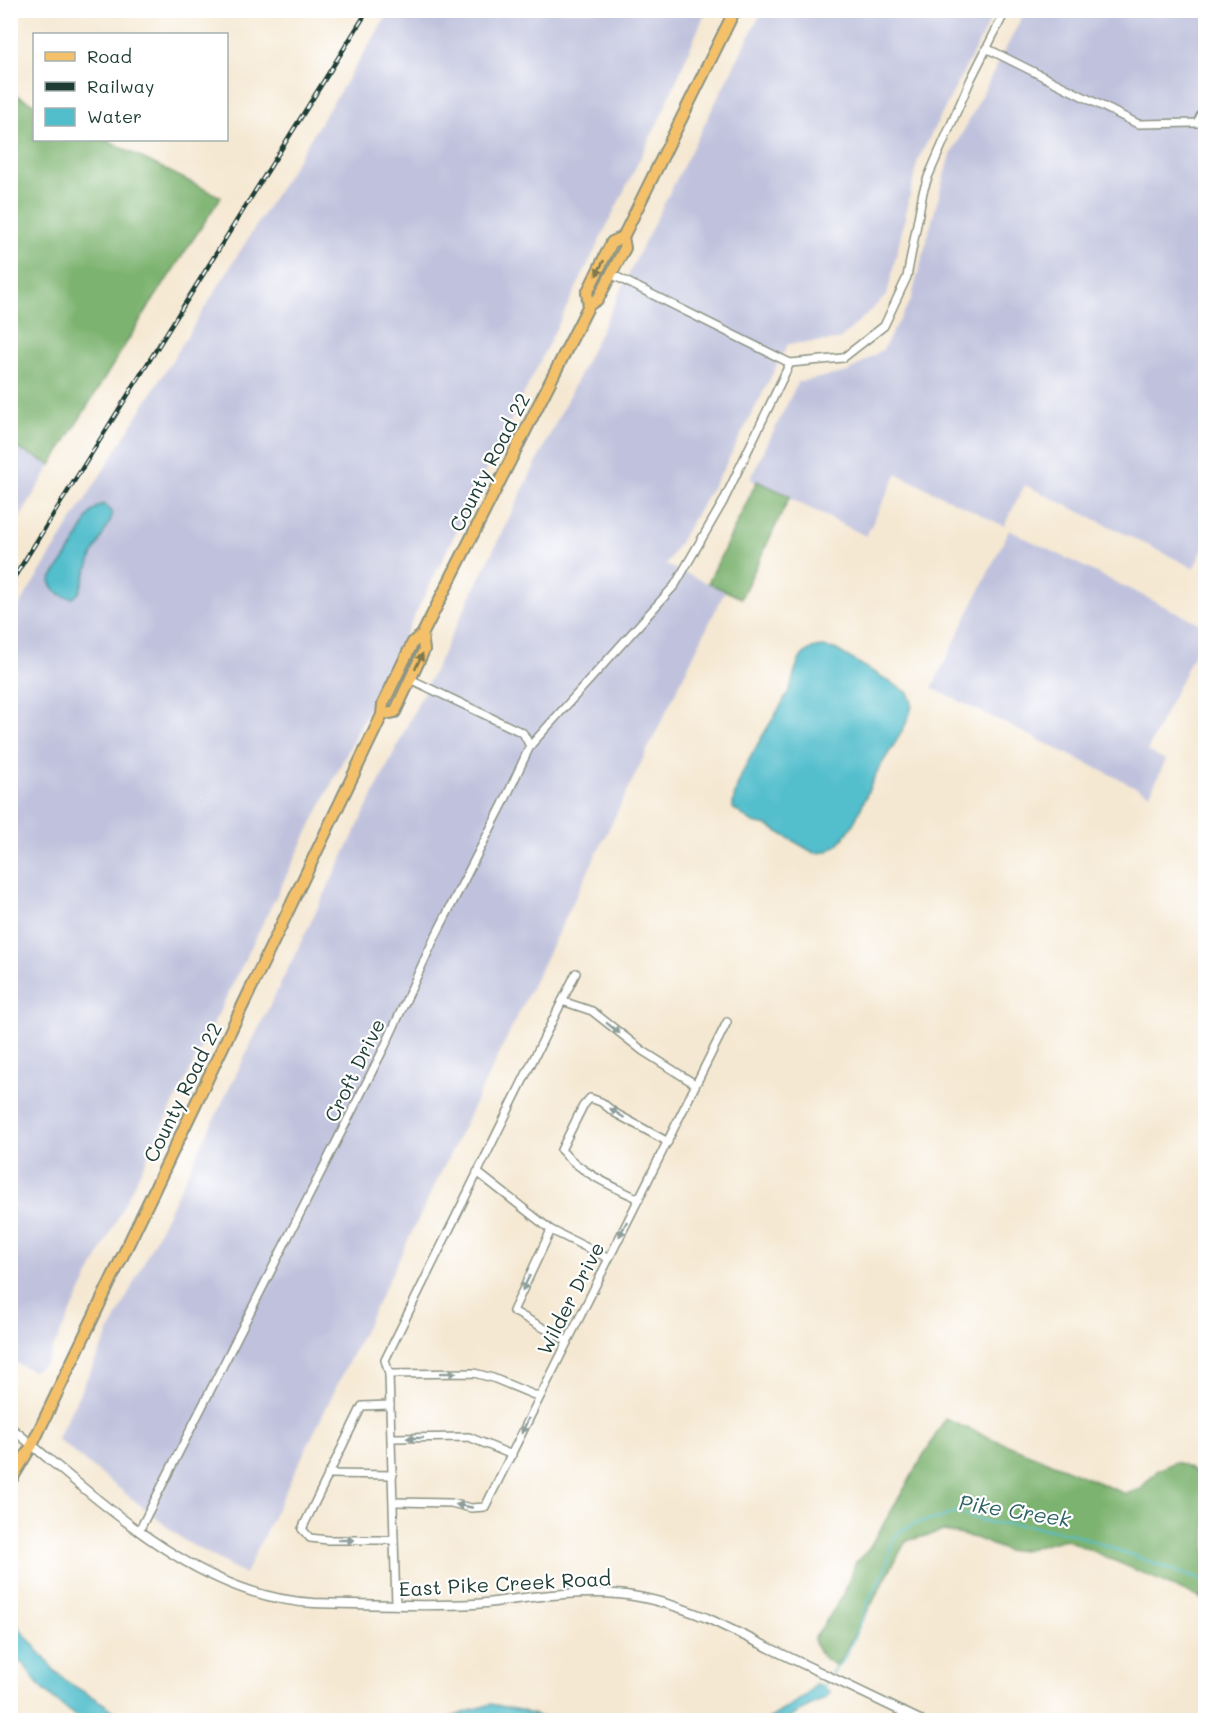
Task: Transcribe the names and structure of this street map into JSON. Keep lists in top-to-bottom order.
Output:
{
  "streets": {
    "main road": ["County Road 22"],
    "street": ["Croft Drive", "Wilder Drive", "East Pike Creek Road"]
  },
  "crossings": [
    ["County Road 22", "East Pike Creek Road"],
    ["Croft Drive", "East Pike Creek Road"]
  ],
  "one_way": ["Wilder Drive"],
  "water": ["Pike Creek"],
  "legend": ["Road", "Railway", "Water"]
}
